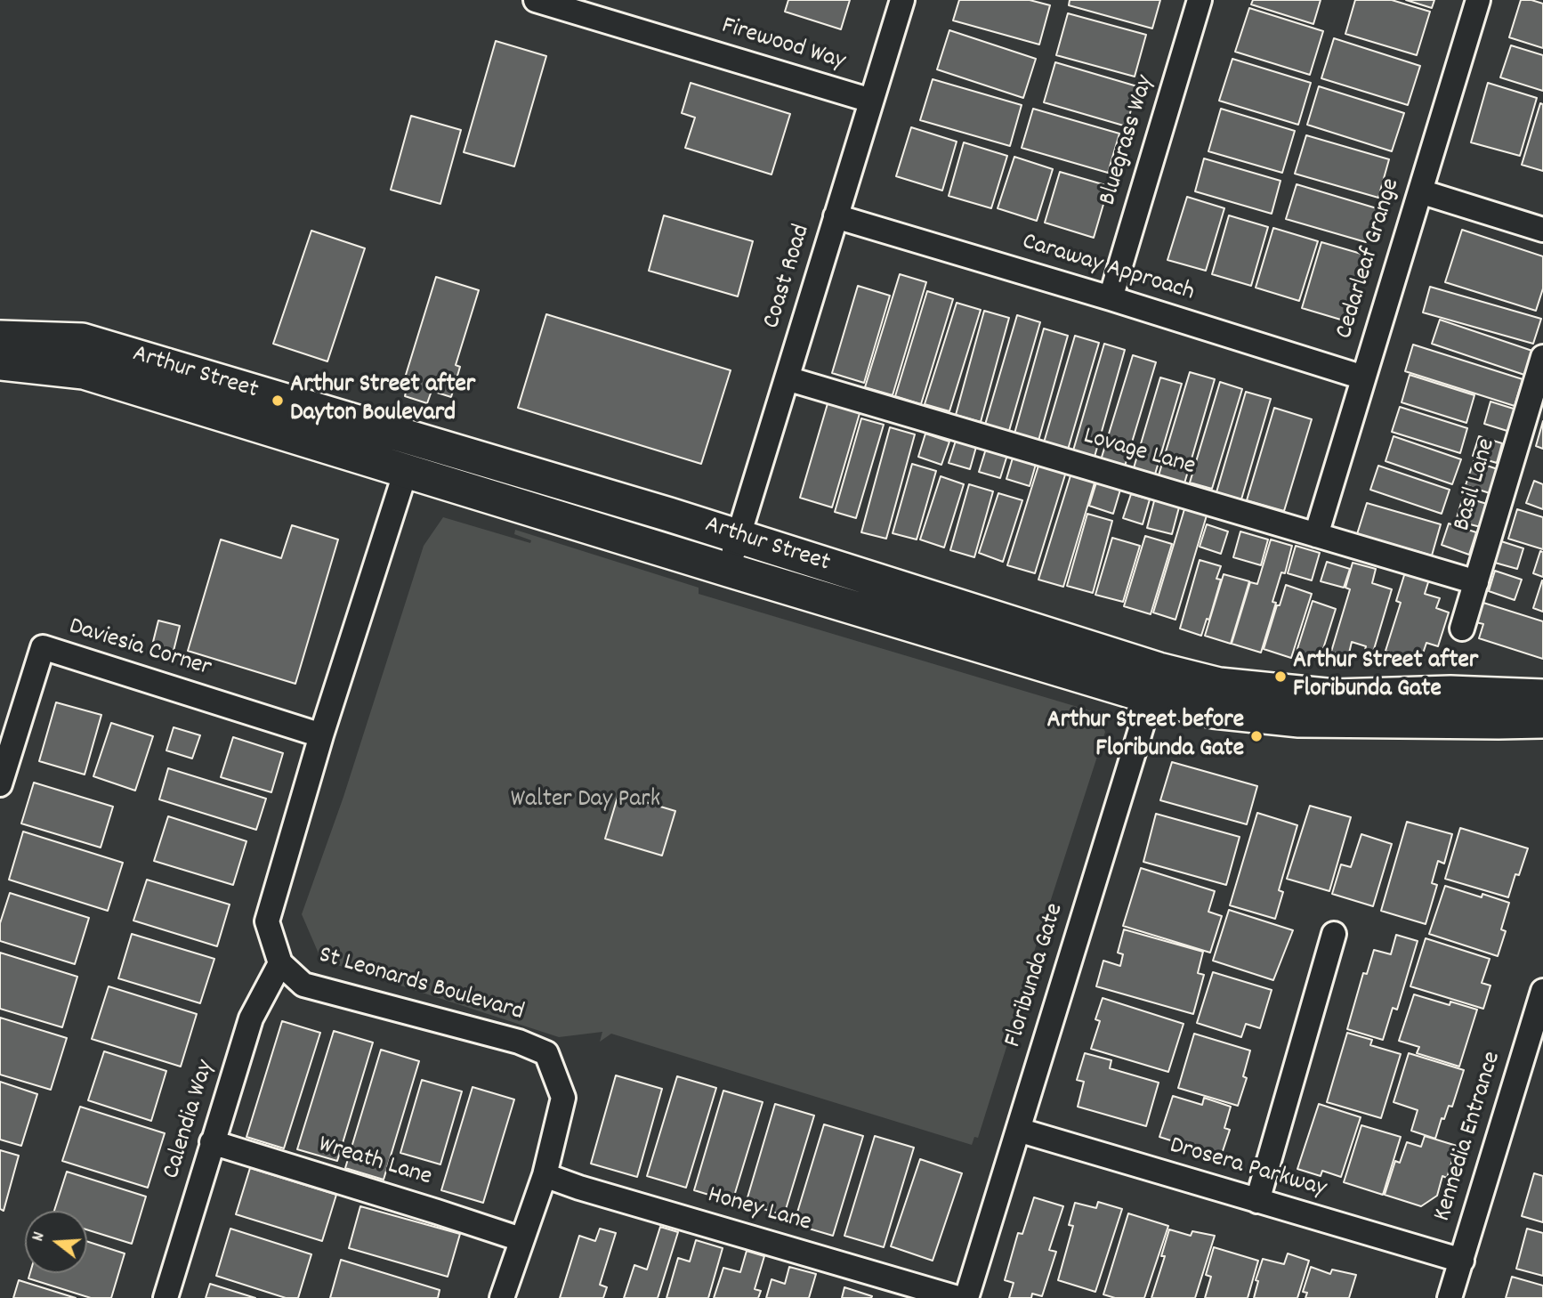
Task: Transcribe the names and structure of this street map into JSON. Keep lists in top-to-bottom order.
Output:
{
  "streets": {
    "street": [
      "Firewood Way",
      "Bluegrass Way",
      "Cedarleaf Grange",
      "Caraway Approach",
      "Coast Road",
      "Arthur Street",
      "Lovage Lane",
      "Basil Lane",
      "Daviesia Corner",
      "Floribunda Gate",
      "St Leonards Boulevard",
      "Calendia Way",
      "Kennedia Entrance",
      "Wreath Lane",
      "Drosera Parkway",
      "Honey Lane"
    ]
  },
  "crossings": [
    ["Firewood Way", "Coast Road"],
    ["Bluegrass Way", "Caraway Approach"],
    ["Cedarleaf Grange", "Caraway Approach"],
    ["Cedarleaf Grange", "Lovage Lane"],
    ["Caraway Approach", "Coast Road"],
    ["Coast Road", "Arthur Street"],
    ["Coast Road", "Lovage Lane"],
    ["Arthur Street", "Floribunda Gate"],
    ["Arthur Street", "St Leonards Boulevard"],
    ["Lovage Lane", "Basil Lane"],
    ["Daviesia Corner", "St Leonards Boulevard"],
    ["Floribunda Gate", "Drosera Parkway"],
    ["St Leonards Boulevard", "Calendia Way"],
    ["St Leonards Boulevard", "Wreath Lane"],
    ["St Leonards Boulevard", "Honey Lane"],
    ["Calendia Way", "Wreath Lane"],
    ["Kennedia Entrance", "Drosera Parkway"]
  ],
  "parks": ["Walter Day Park"],
  "places": ["Arthur Street after Dayton Boulevard", "Arthur Street after Floribunda Gate", "Arthur Street before Floribunda Gate"],
  "north": "left"
}
